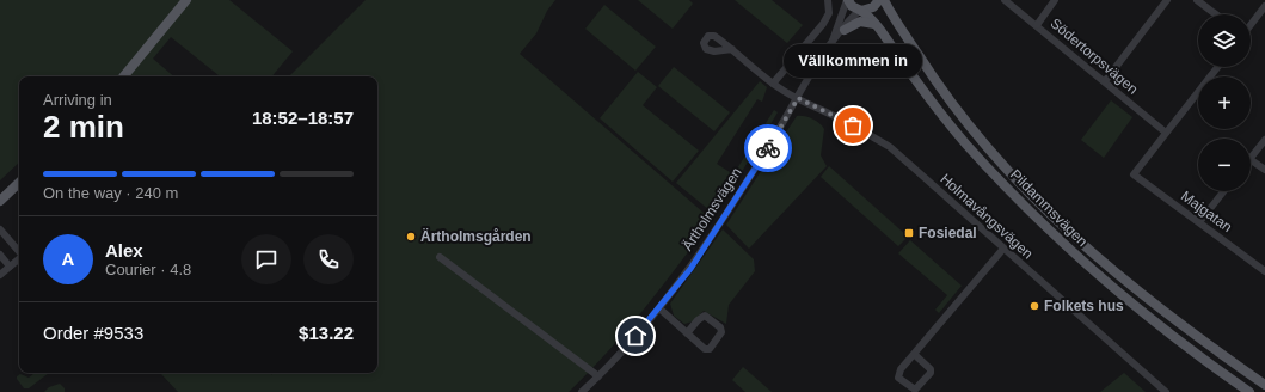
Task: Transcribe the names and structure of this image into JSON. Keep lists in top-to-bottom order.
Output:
{
  "streets": {
    "main road": ["Pildammsvägen", "Ärtholmsvägen"],
    "street": ["Södertorpsvägen", "Majgatan", "Holmavångsvägen"]
  },
  "crossings": [
    ["Södertorpsvägen", "Majgatan"],
    ["Pildammsvägen", "Ärtholmsvägen"],
    ["Ärtholmsvägen", "Holmavångsvägen"]
  ],
  "places": {
    "other": ["Vällkommen in", "Ärtholmsgården", "Folkets hus"],
    "transit": ["Fosiedal"]
  },
  "page": {
    "map_buttons": ["+", "−"],
    "bubble": "Vällkommen in",
    "heading": ["2 min", "Arriving in", "18:52–18:57"],
    "panel": [
      "Alex",
      "Courier · 4.8",
      "Order #9533",
      "$13.22"
    ],
    "bar": "On the way · 240 m",
    "round": "A"
  }
}
